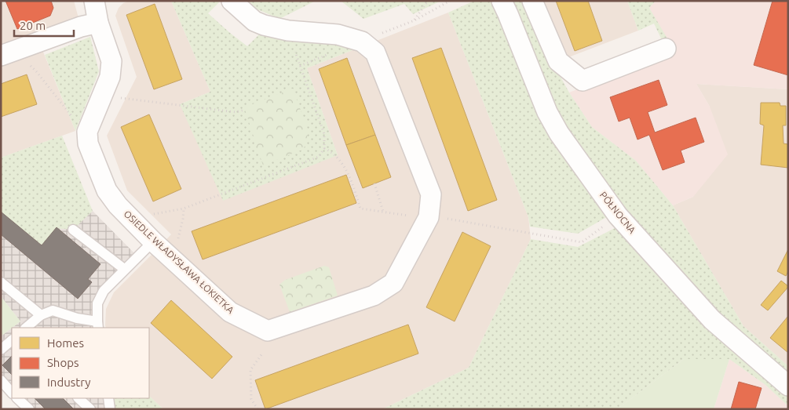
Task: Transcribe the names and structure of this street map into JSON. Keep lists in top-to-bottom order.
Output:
{
  "streets": {
    "street": ["PÓŁNOCNA", "OSIEDLE WŁADYSŁAWA ŁOKIETKA"]
  },
  "legend": ["Homes", "Shops", "Industry"],
  "scale_bar": "20 m"
}
